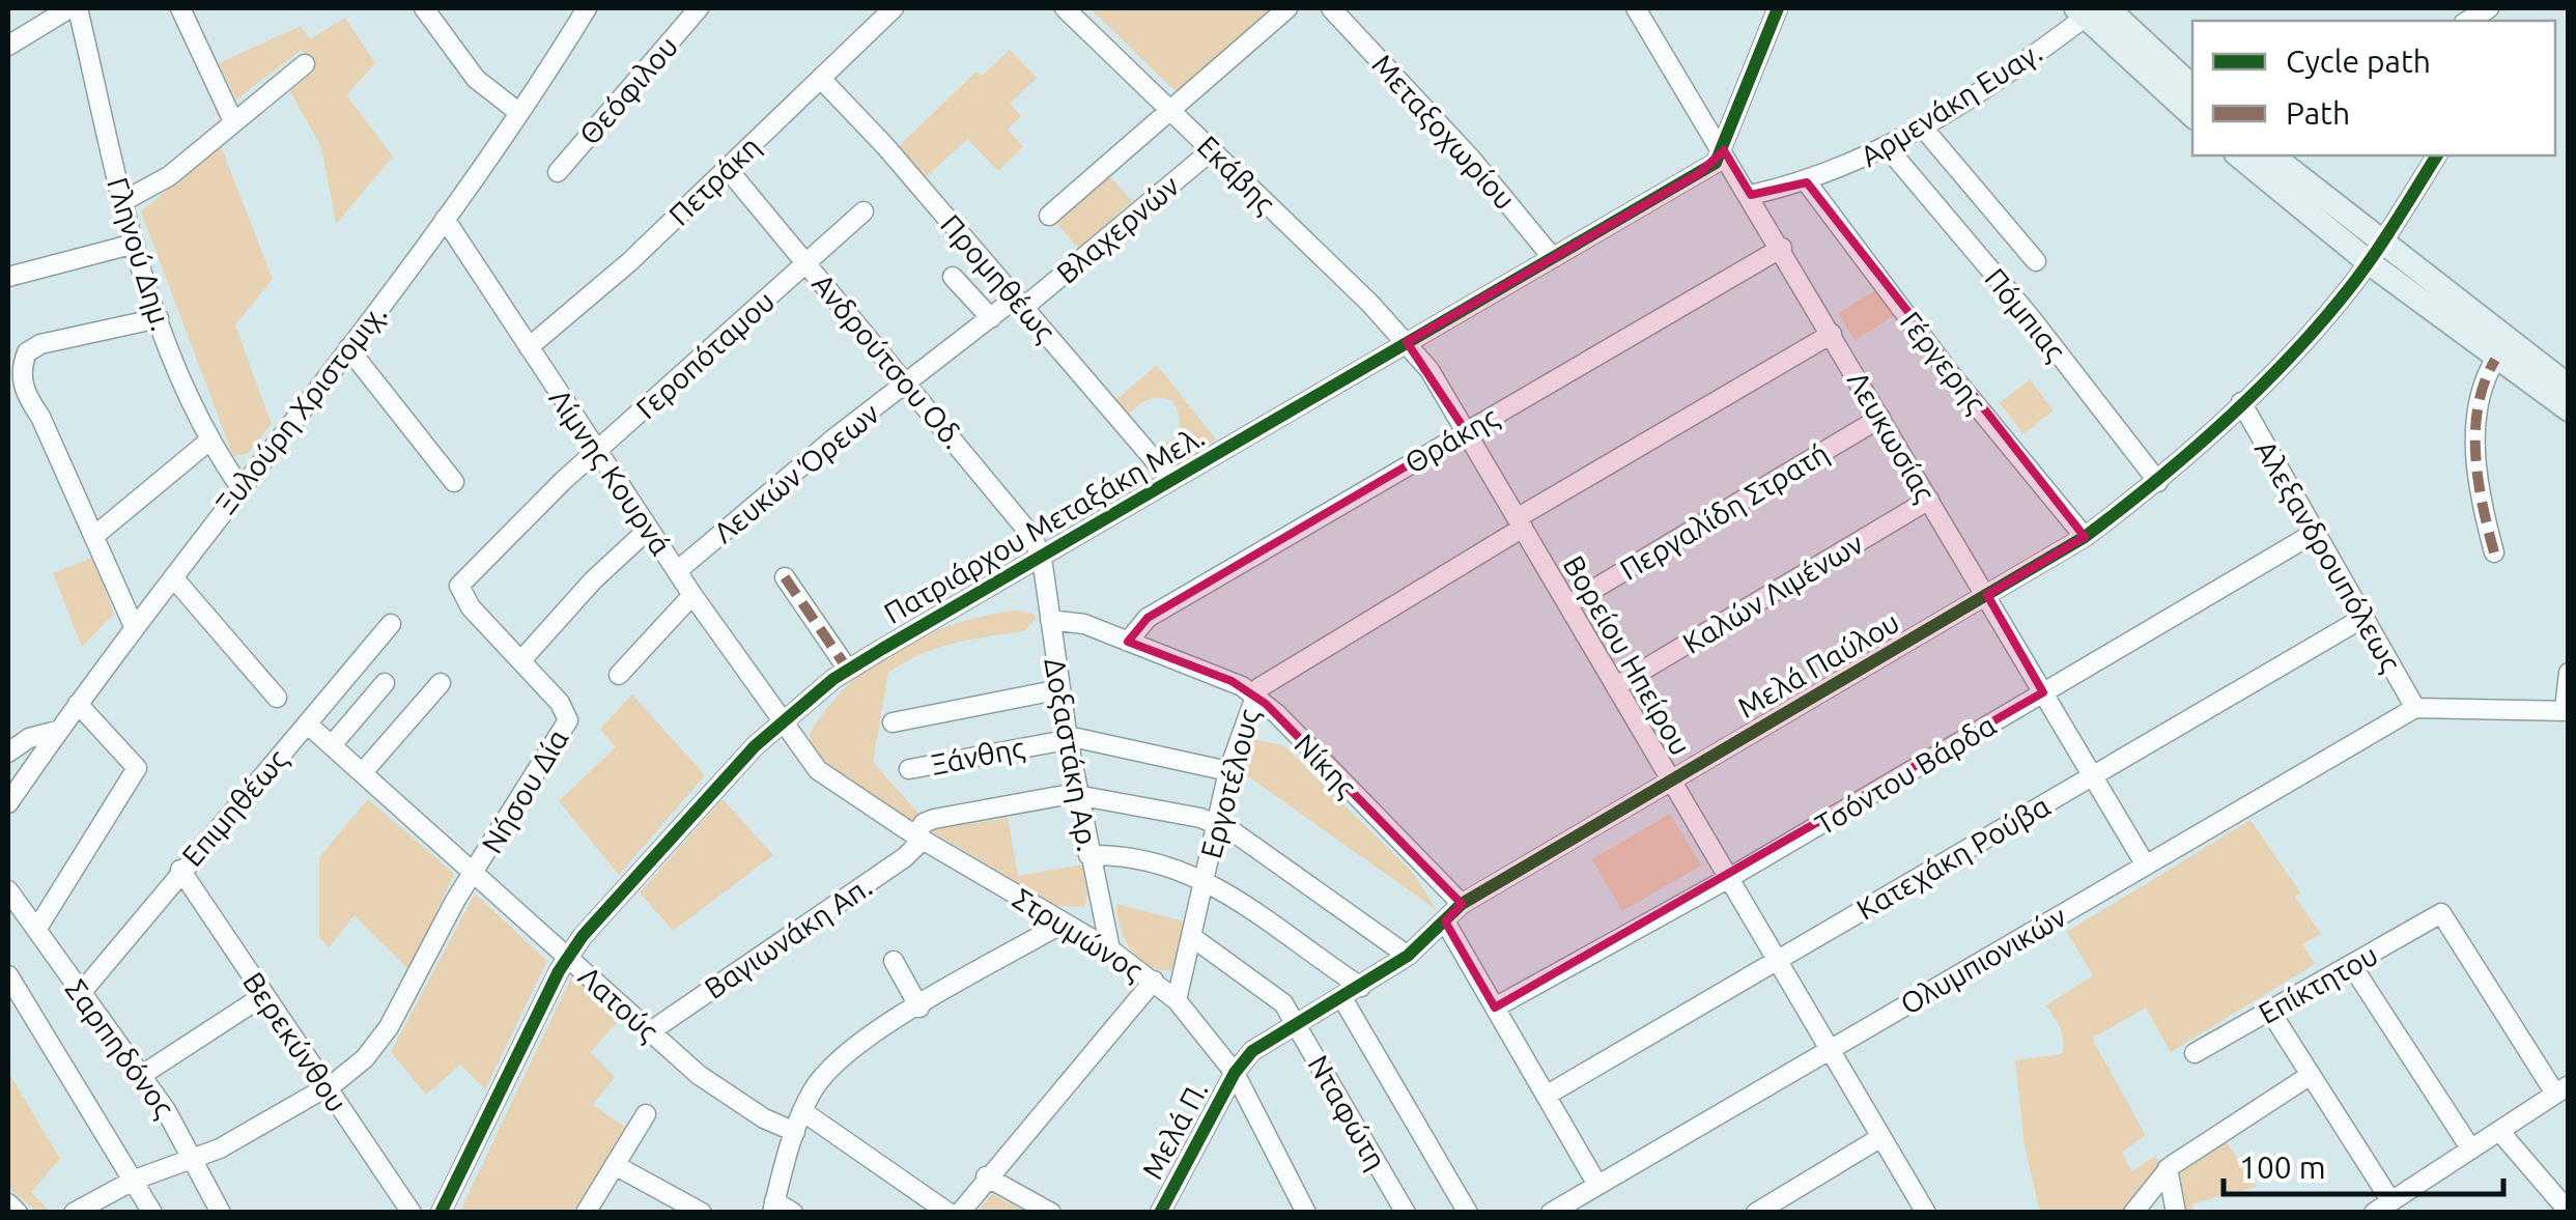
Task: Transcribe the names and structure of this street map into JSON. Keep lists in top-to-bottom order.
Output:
{
  "streets": {
    "street": [
      "Θεόφιλου",
      "Αρμενάκη Ευαγ.",
      "Μεταξοχωρίου",
      "Εκάβης",
      "Πετράκη",
      "Βλαχερνών",
      "Γληνού Δημ.",
      "Προμηθέως",
      "Πόμπιας",
      "Γεροπόταμου",
      "Ανδρούτσου Οδ.",
      "Γέργερης",
      "Ξυλούρη Χριστομιχ.",
      "Λευκωσίας",
      "Θράκης",
      "Λίμνης Κουρνά",
      "Λευκών Όρεων",
      "Περγαλίδη Στρατή",
      "Πατριάρχου Μεταξάκη Μελ.",
      "Αλεξανδρουπόλεως",
      "Καλών Λιμένων",
      "Βορείου Ηπείρου",
      "Μελά Παύλου",
      "Δοξαστάκη Αρ.",
      "Ξάνθης",
      "Νίκης",
      "Τσόντου Βάρδα",
      "Εργοτέλους",
      "Νήσου Δία",
      "Επιμηθέως",
      "Κατεχάκη Ρούβα",
      "Στρυμώνος",
      "Βαγιωνάκη Απ.",
      "Ολυμπιονικών",
      "Επίκτητου",
      "Λατούς",
      "Βερεκύνθου",
      "Σαρπηδόνος",
      "Νταφώτη",
      "Μελά Π."
    ]
  },
  "crossings": [
    ["Αρμενάκη Ευαγ.", "Πόμπιας"],
    ["Αρμενάκη Ευαγ.", "Γέργερης"],
    ["Αρμενάκη Ευαγ.", "Λευκωσίας"],
    ["Μεταξοχωρίου", "Πατριάρχου Μεταξάκη Μελ."],
    ["Εκάβης", "Βλαχερνών"],
    ["Εκάβης", "Πατριάρχου Μεταξάκη Μελ."],
    ["Εκάβης", "Βορείου Ηπείρου"],
    ["Πετράκη", "Προμηθέως"],
    ["Πετράκη", "Ανδρούτσου Οδ."],
    ["Πετράκη", "Λίμνης Κουρνά"],
    ["Βλαχερνών", "Προμηθέως"],
    ["Βλαχερνών", "Λευκών Όρεων"],
    ["Γληνού Δημ.", "Ξυλούρη Χριστομιχ."],
    ["Προμηθέως", "Λευκών Όρεων"],
    ["Προμηθέως", "Πατριάρχου Μεταξάκη Μελ."],
    ["Πόμπιας", "Μελά Παύλου"],
    ["Γεροπόταμου", "Ανδρούτσου Οδ."],
    ["Γεροπόταμου", "Λίμνης Κουρνά"],
    ["Γεροπόταμου", "Νήσου Δία"],
    ["Ανδρούτσου Οδ.", "Λευκών Όρεων"],
    ["Ανδρούτσου Οδ.", "Πατριάρχου Μεταξάκη Μελ."],
    ["Ανδρούτσου Οδ.", "Δοξαστάκη Αρ."],
    ["Γέργερης", "Μελά Παύλου"],
    ["Ξυλούρη Χριστομιχ.", "Λίμνης Κουρνά"],
    ["Λευκωσίας", "Θράκης"],
    ["Λευκωσίας", "Περγαλίδη Στρατή"],
    ["Λευκωσίας", "Πατριάρχου Μεταξάκη Μελ."],
    ["Λευκωσίας", "Καλών Λιμένων"],
    ["Λευκωσίας", "Μελά Παύλου"],
    ["Λευκωσίας", "Τσόντου Βάρδα"],
    ["Λευκωσίας", "Εργοτέλους"],
    ["Λευκωσίας", "Κατεχάκη Ρούβα"],
    ["Λευκωσίας", "Ολυμπιονικών"],
    ["Θράκης", "Βορείου Ηπείρου"],
    ["Θράκης", "Νίκης"],
    ["Λίμνης Κουρνά", "Λευκών Όρεων"],
    ["Λίμνης Κουρνά", "Πατριάρχου Μεταξάκη Μελ."],
    ["Λίμνης Κουρνά", "Στρυμώνος"],
    ["Περγαλίδη Στρατή", "Βορείου Ηπείρου"],
    ["Πατριάρχου Μεταξάκη Μελ.", "Βορείου Ηπείρου"],
    ["Πατριάρχου Μεταξάκη Μελ.", "Δοξαστάκη Αρ."],
    ["Πατριάρχου Μεταξάκη Μελ.", "Στρυμώνος"],
    ["Πατριάρχου Μεταξάκη Μελ.", "Λατούς"],
    ["Αλεξανδρουπόλεως", "Μελά Παύλου"],
    ["Αλεξανδρουπόλεως", "Τσόντου Βάρδα"],
    ["Αλεξανδρουπόλεως", "Κατεχάκη Ρούβα"],
    ["Αλεξανδρουπόλεως", "Ολυμπιονικών"],
    ["Καλών Λιμένων", "Βορείου Ηπείρου"],
    ["Βορείου Ηπείρου", "Μελά Παύλου"],
    ["Βορείου Ηπείρου", "Τσόντου Βάρδα"],
    ["Βορείου Ηπείρου", "Εργοτέλους"],
    ["Βορείου Ηπείρου", "Κατεχάκη Ρούβα"],
    ["Βορείου Ηπείρου", "Ολυμπιονικών"],
    ["Μελά Παύλου", "Νίκης"],
    ["Μελά Παύλου", "Στρυμώνος"],
    ["Μελά Παύλου", "Νταφώτη"],
    ["Μελά Παύλου", "Μελά Π."],
    ["Δοξαστάκη Αρ.", "Ξάνθης"],
    ["Δοξαστάκη Αρ.", "Νίκης"],
    ["Δοξαστάκη Αρ.", "Στρυμώνος"],
    ["Δοξαστάκη Αρ.", "Βαγιωνάκη Απ."],
    ["Ξάνθης", "Εργοτέλους"],
    ["Νίκης", "Εργοτέλους"],
    ["Εργοτέλους", "Στρυμώνος"],
    ["Εργοτέλους", "Βαγιωνάκη Απ."],
    ["Εργοτέλους", "Νταφώτη"],
    ["Νήσου Δία", "Λατούς"],
    ["Επιμηθέως", "Λατούς"],
    ["Επιμηθέως", "Βερεκύνθου"],
    ["Επιμηθέως", "Σαρπηδόνος"],
    ["Στρυμώνος", "Βαγιωνάκη Απ."],
    ["Στρυμώνος", "Μελά Π."],
    ["Βαγιωνάκη Απ.", "Λατούς"]
  ],
  "legend": ["Cycle path", "Path"],
  "scale_bar": "100 m"
}
